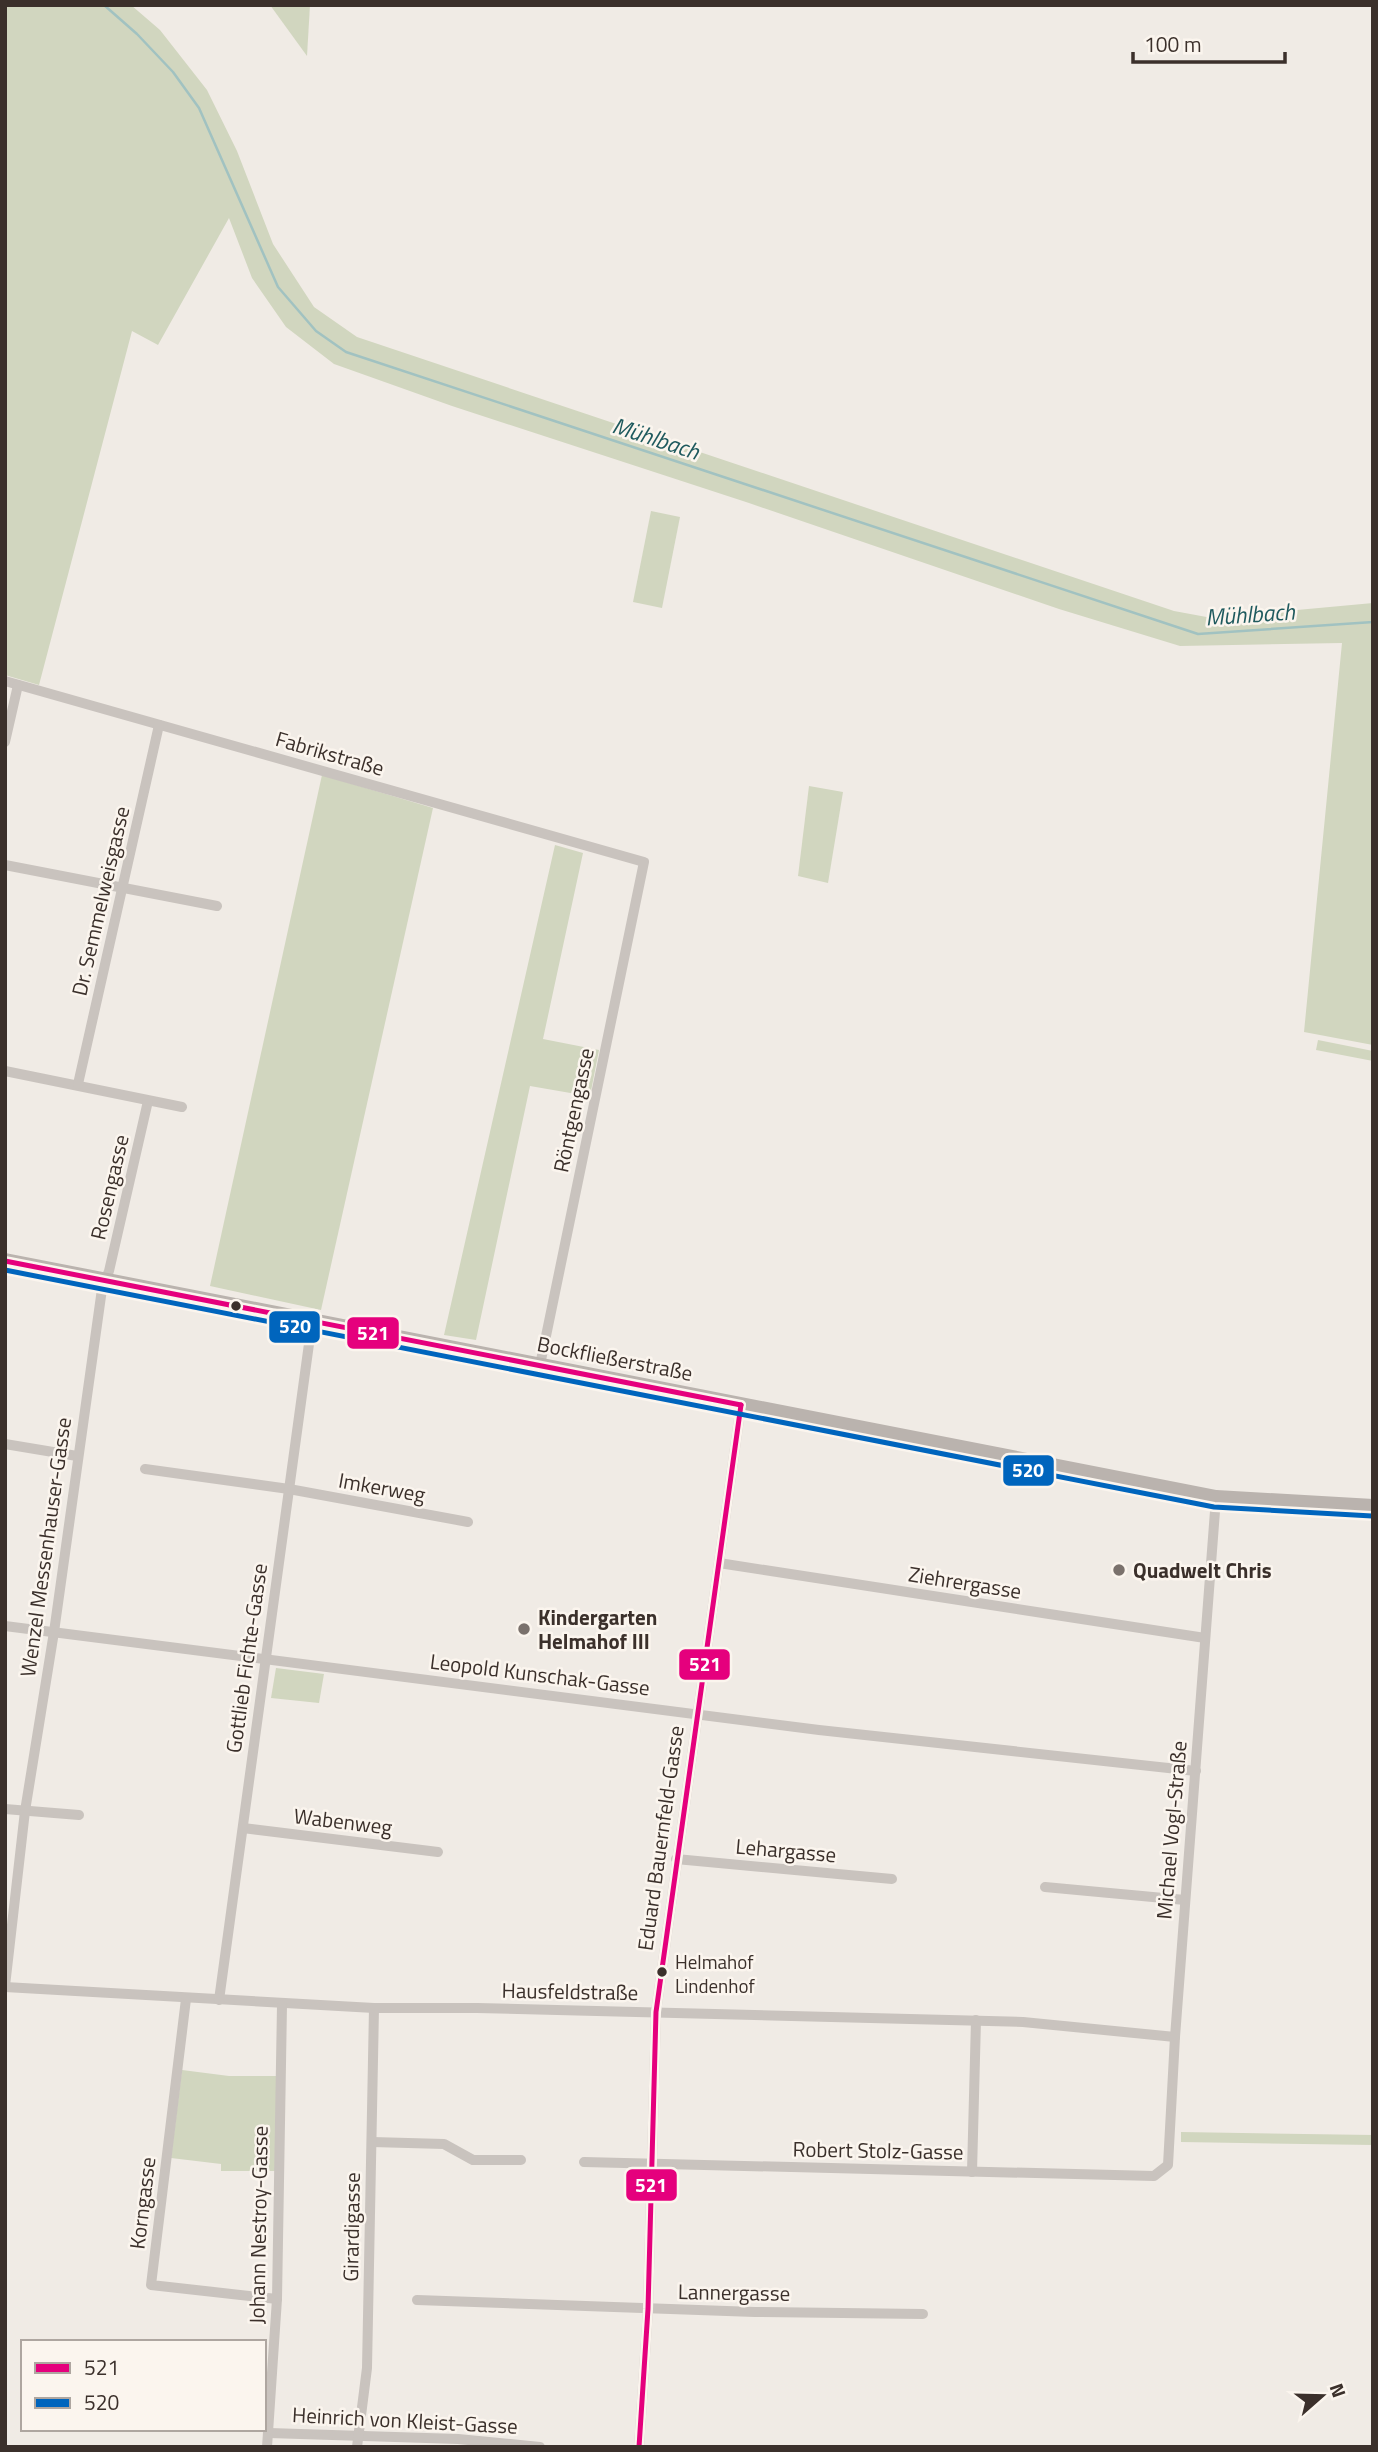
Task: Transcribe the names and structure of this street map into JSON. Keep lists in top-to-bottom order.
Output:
{
  "streets": {
    "main road": ["Bockfließerstraße"],
    "street": [
      "Fabrikstraße",
      "Dr. Semmelweisgasse",
      "Röntgengasse",
      "Rosengasse",
      "Imkerweg",
      "Wenzel Messenhauser-Gasse",
      "Ziehrergasse",
      "Gottlieb Fichte-Gasse",
      "Leopold Kunschak-Gasse",
      "Wabenweg",
      "Michael Vogl-Straße",
      "Eduard Bauernfeld-Gasse",
      "Lehargasse",
      "Hausfeldstraße",
      "Robert Stolz-Gasse",
      "Korngasse",
      "Johann Nestroy-Gasse",
      "Girardigasse",
      "Lannergasse",
      "Heinrich von Kleist-Gasse"
    ]
  },
  "crossings": [
    ["Fabrikstraße", "Dr. Semmelweisgasse"],
    ["Fabrikstraße", "Röntgengasse"],
    ["Röntgengasse", "Bockfließerstraße"],
    ["Rosengasse", "Bockfließerstraße"],
    ["Rosengasse", "Wenzel Messenhauser-Gasse"],
    ["Bockfließerstraße", "Wenzel Messenhauser-Gasse"],
    ["Bockfließerstraße", "Gottlieb Fichte-Gasse"],
    ["Bockfließerstraße", "Michael Vogl-Straße"],
    ["Bockfließerstraße", "Eduard Bauernfeld-Gasse"],
    ["Imkerweg", "Gottlieb Fichte-Gasse"],
    ["Wenzel Messenhauser-Gasse", "Leopold Kunschak-Gasse"],
    ["Wenzel Messenhauser-Gasse", "Hausfeldstraße"],
    ["Ziehrergasse", "Michael Vogl-Straße"],
    ["Ziehrergasse", "Eduard Bauernfeld-Gasse"],
    ["Gottlieb Fichte-Gasse", "Leopold Kunschak-Gasse"],
    ["Gottlieb Fichte-Gasse", "Wabenweg"],
    ["Gottlieb Fichte-Gasse", "Hausfeldstraße"],
    ["Leopold Kunschak-Gasse", "Michael Vogl-Straße"],
    ["Leopold Kunschak-Gasse", "Eduard Bauernfeld-Gasse"],
    ["Michael Vogl-Straße", "Hausfeldstraße"],
    ["Michael Vogl-Straße", "Robert Stolz-Gasse"],
    ["Eduard Bauernfeld-Gasse", "Lehargasse"],
    ["Eduard Bauernfeld-Gasse", "Hausfeldstraße"],
    ["Eduard Bauernfeld-Gasse", "Robert Stolz-Gasse"],
    ["Eduard Bauernfeld-Gasse", "Lannergasse"],
    ["Hausfeldstraße", "Korngasse"],
    ["Hausfeldstraße", "Johann Nestroy-Gasse"],
    ["Hausfeldstraße", "Girardigasse"],
    ["Korngasse", "Johann Nestroy-Gasse"],
    ["Johann Nestroy-Gasse", "Heinrich von Kleist-Gasse"],
    ["Girardigasse", "Heinrich von Kleist-Gasse"]
  ],
  "water": ["Mühlbach"],
  "places": ["Quadwelt Chris", "Kindergarten Helmahof III", "Helmahof Lindenhof"],
  "lines": ["transit line 521", "transit line 520"],
  "legend": ["521", "520"],
  "scale_bar": "100 m",
  "north": "right"
}
